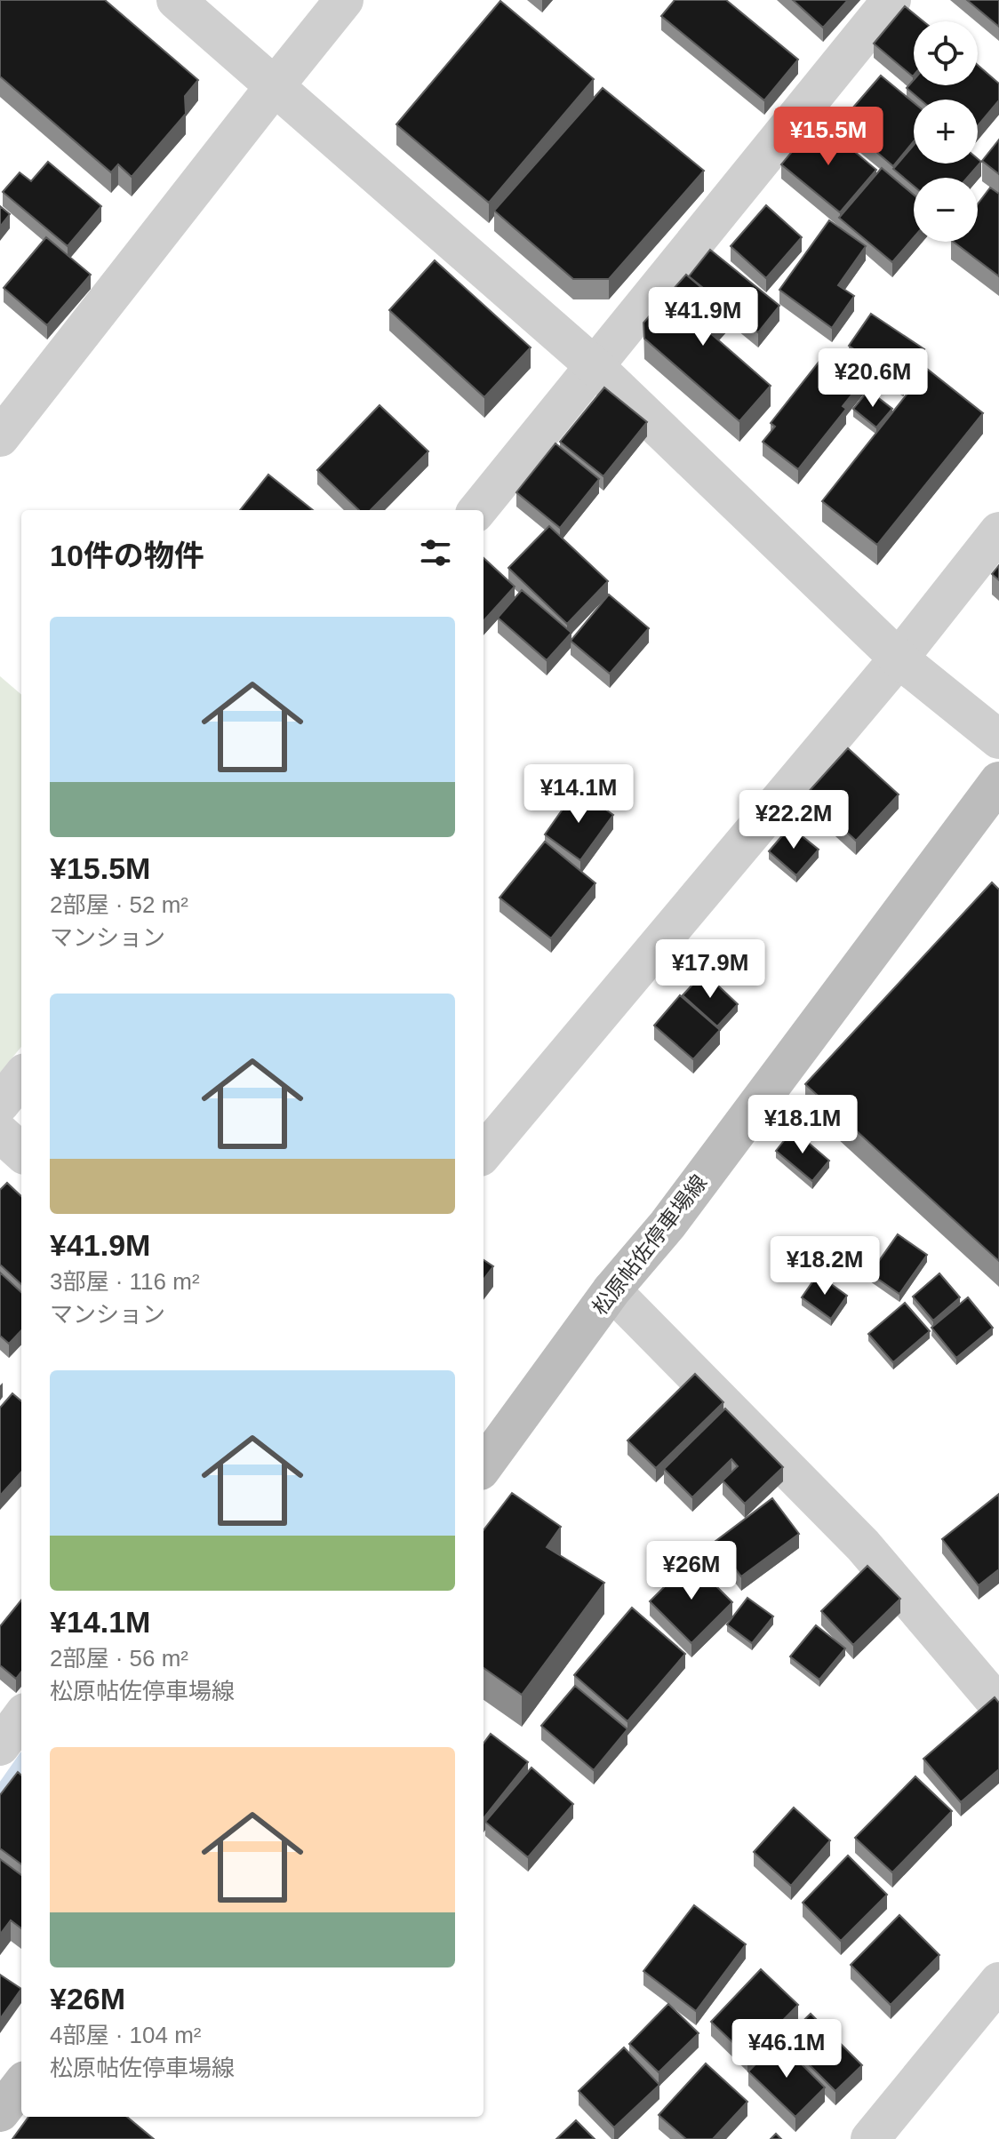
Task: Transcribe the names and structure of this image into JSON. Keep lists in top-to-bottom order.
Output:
{
  "streets": {
    "main road": ["松原帖佐停車場線"]
  },
  "page": {
    "map_buttons": ["+", "−"],
    "price": [
      "¥15.5M",
      "¥41.9M",
      "¥20.6M",
      "¥14.1M",
      "¥22.2M",
      "¥17.9M",
      "¥18.1M",
      "¥18.2M",
      "¥26M",
      "¥46.1M"
    ],
    "heading": "10件の物件",
    "list": [
      {
        "name": "¥15.5M",
        "note": "2部屋 · 52 m² · マンション"
      },
      {
        "name": "¥41.9M",
        "note": "3部屋 · 116 m² · マンション"
      },
      {
        "name": "¥14.1M",
        "note": "2部屋 · 56 m² · 松原帖佐停車場線"
      },
      {
        "name": "¥26M",
        "note": "4部屋 · 104 m² · 松原帖佐停車場線"
      }
    ]
  }
}
